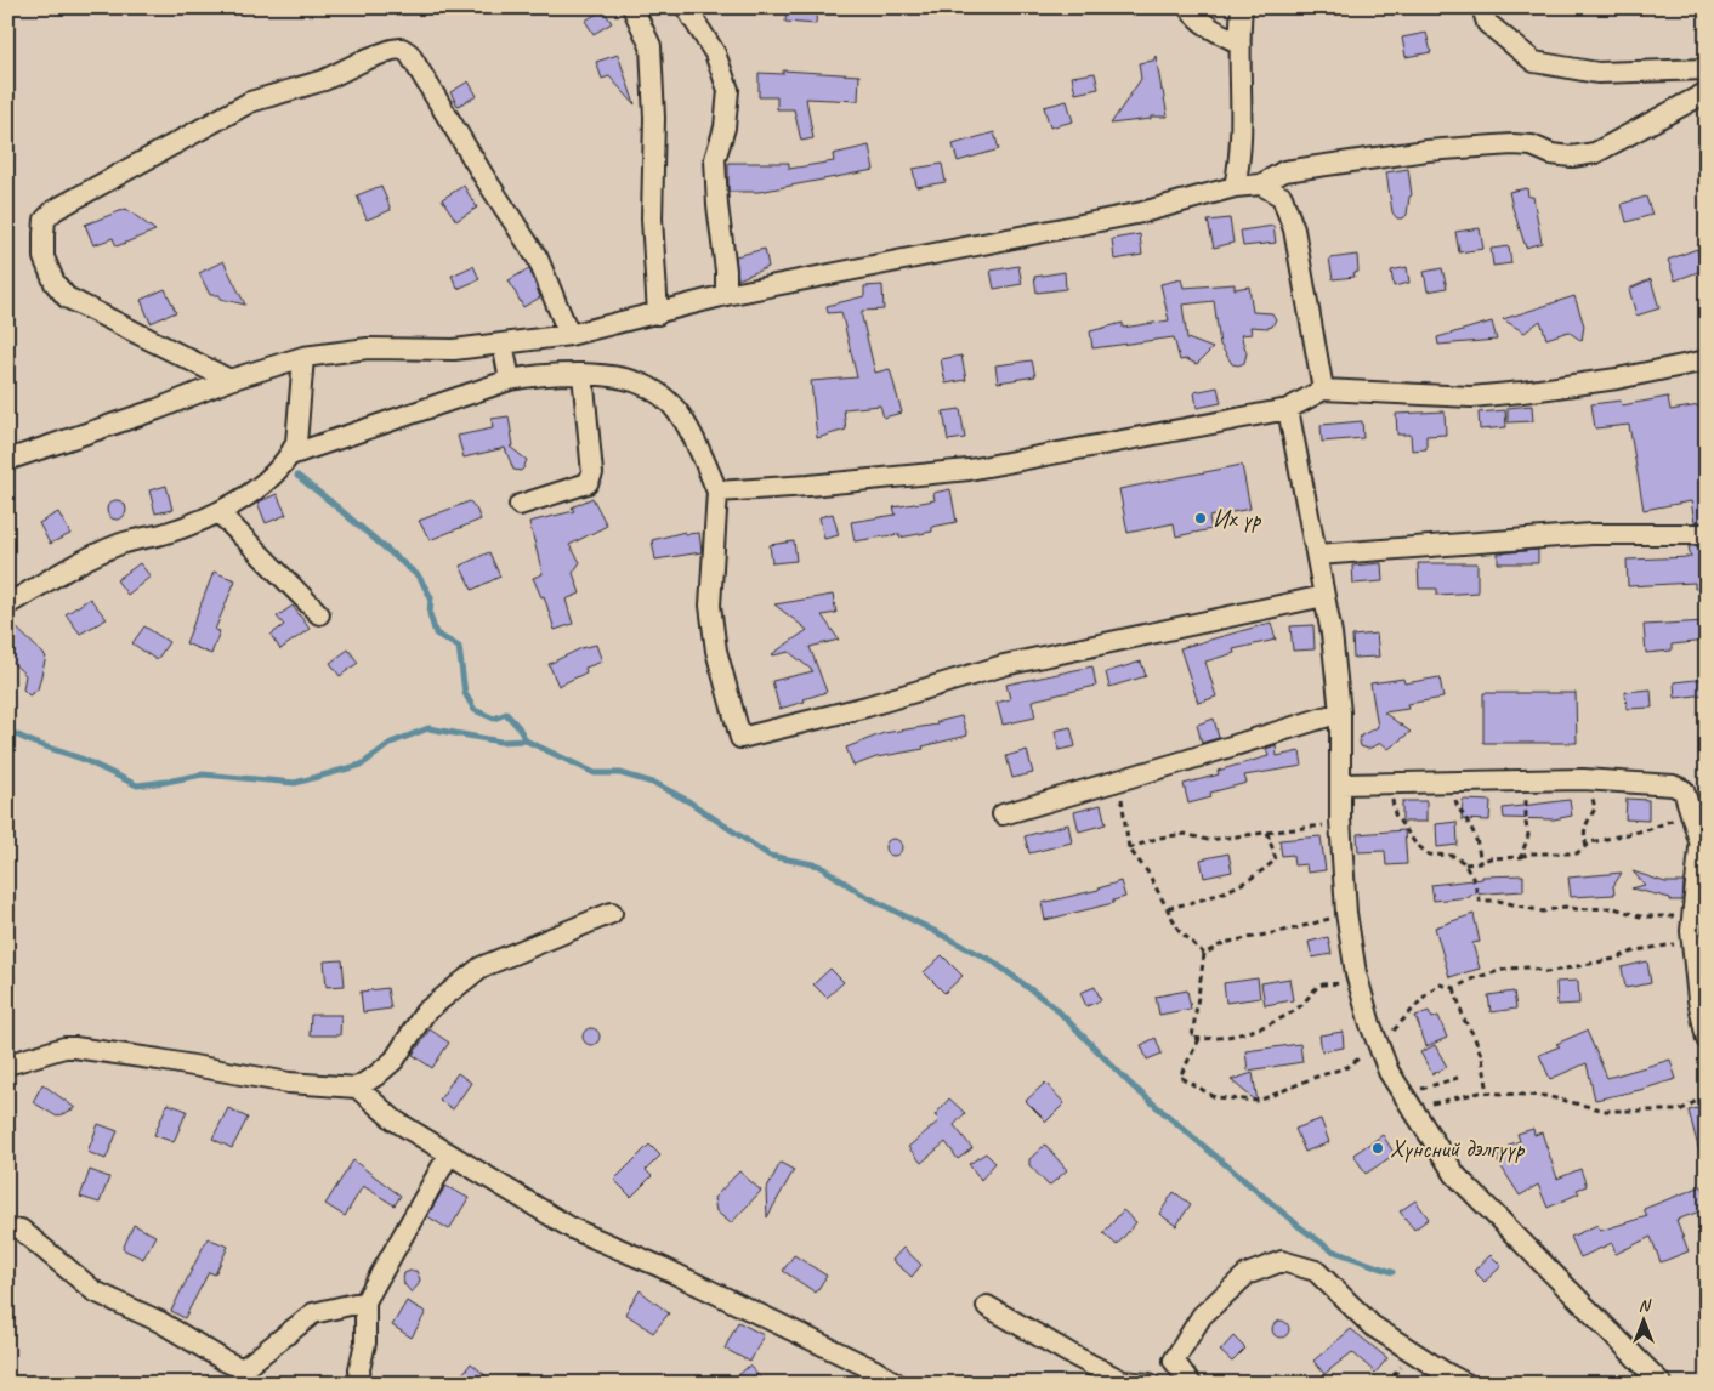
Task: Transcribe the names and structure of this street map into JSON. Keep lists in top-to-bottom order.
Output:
{
  "places": ["Их үр", "Хүнсний дэлгүүр"],
  "north": "top"
}
